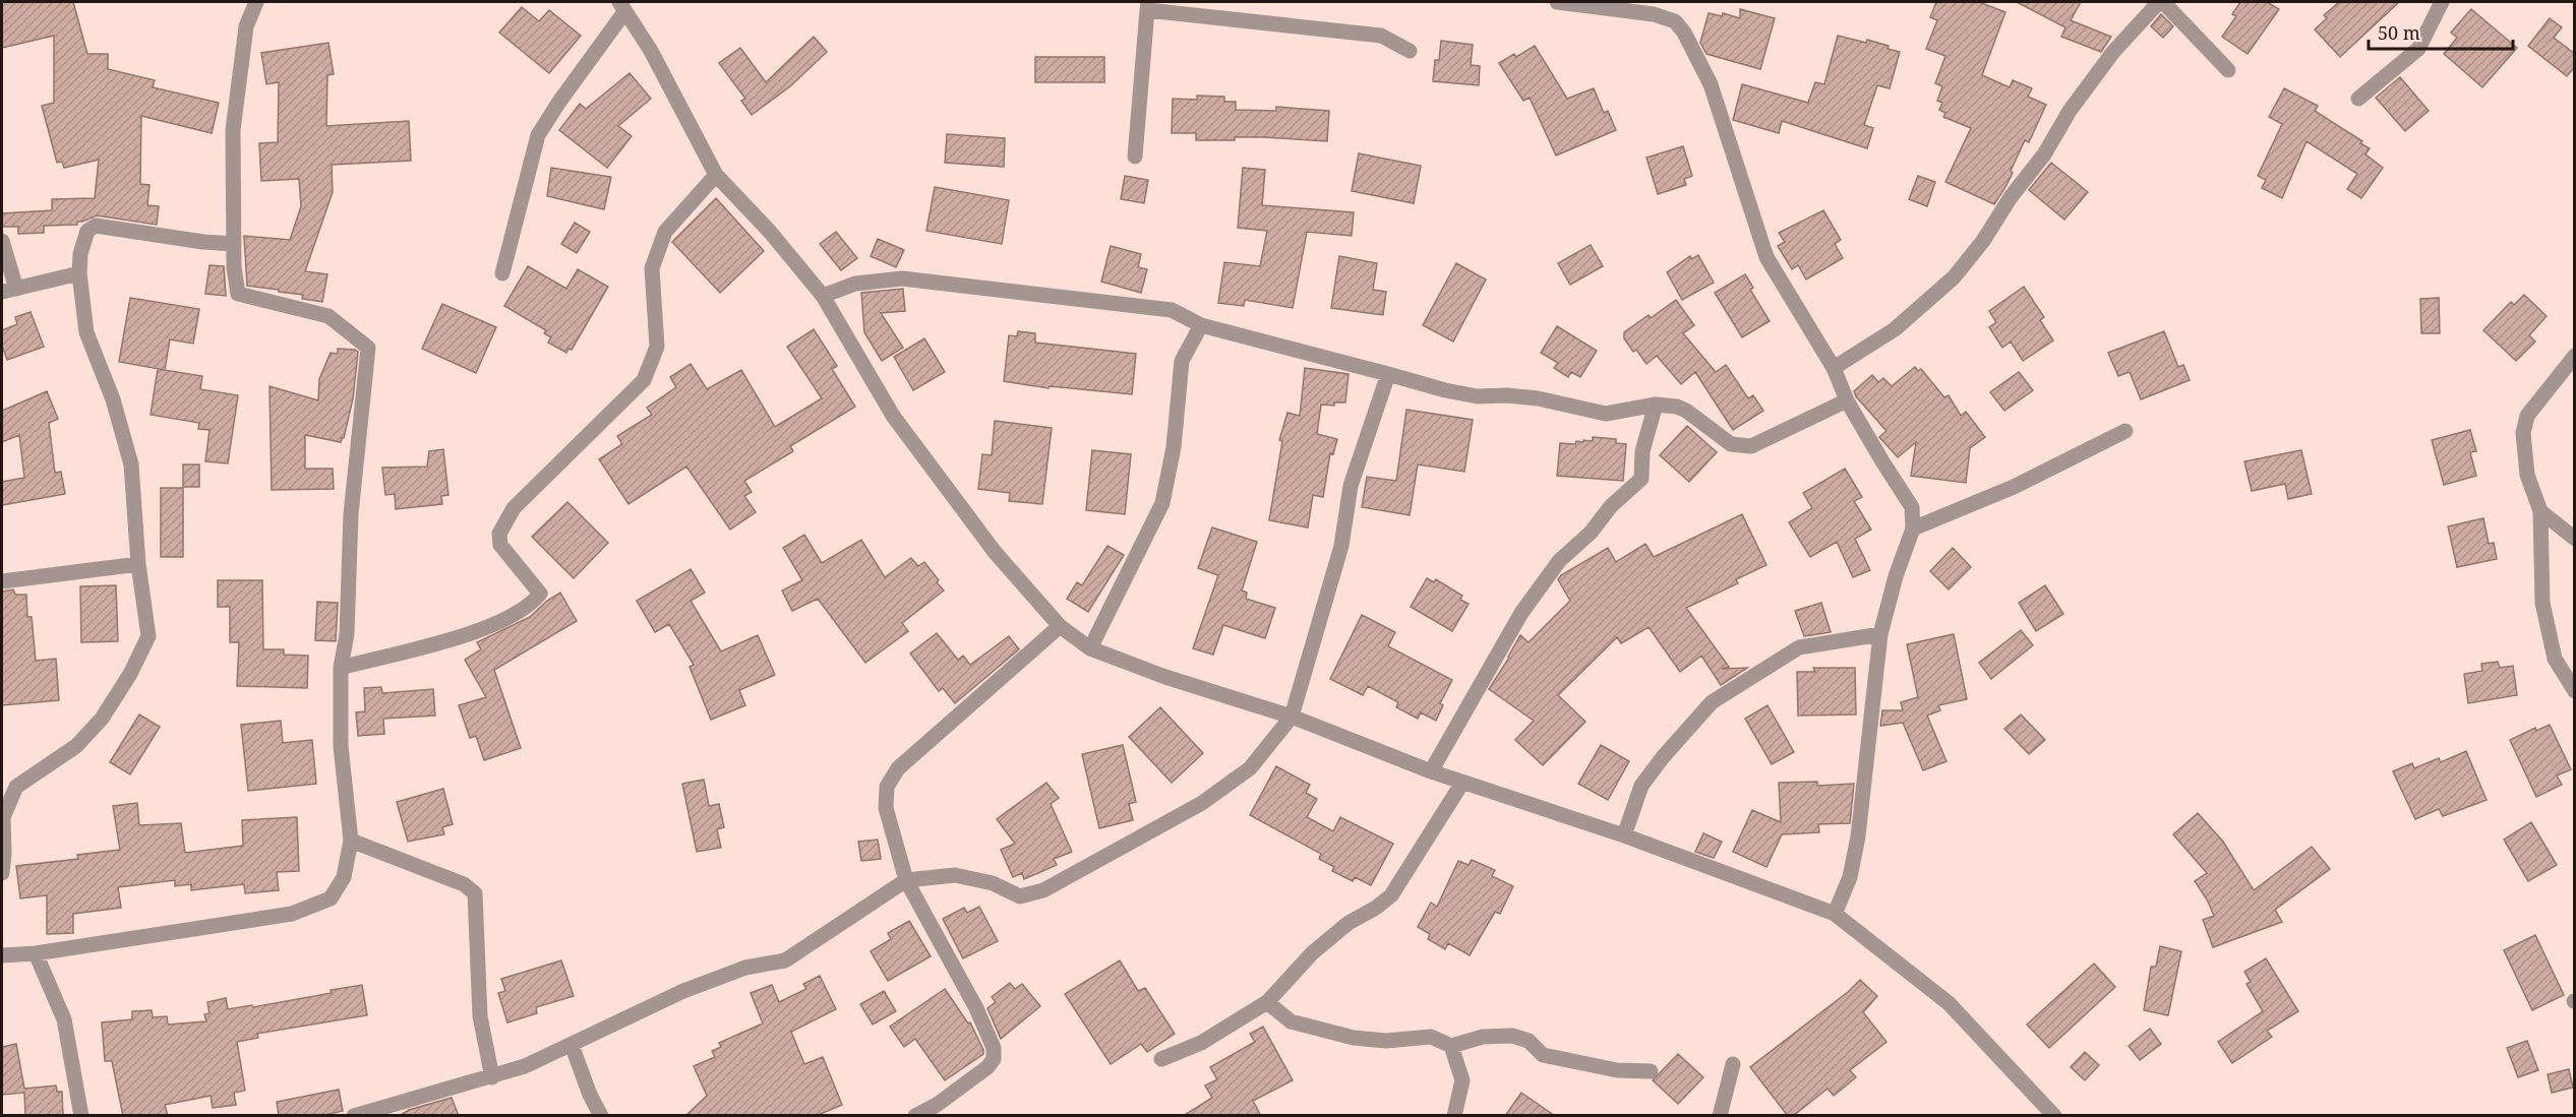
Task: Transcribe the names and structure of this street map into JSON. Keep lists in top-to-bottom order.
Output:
{
  "scale_bar": "50 m"
}
